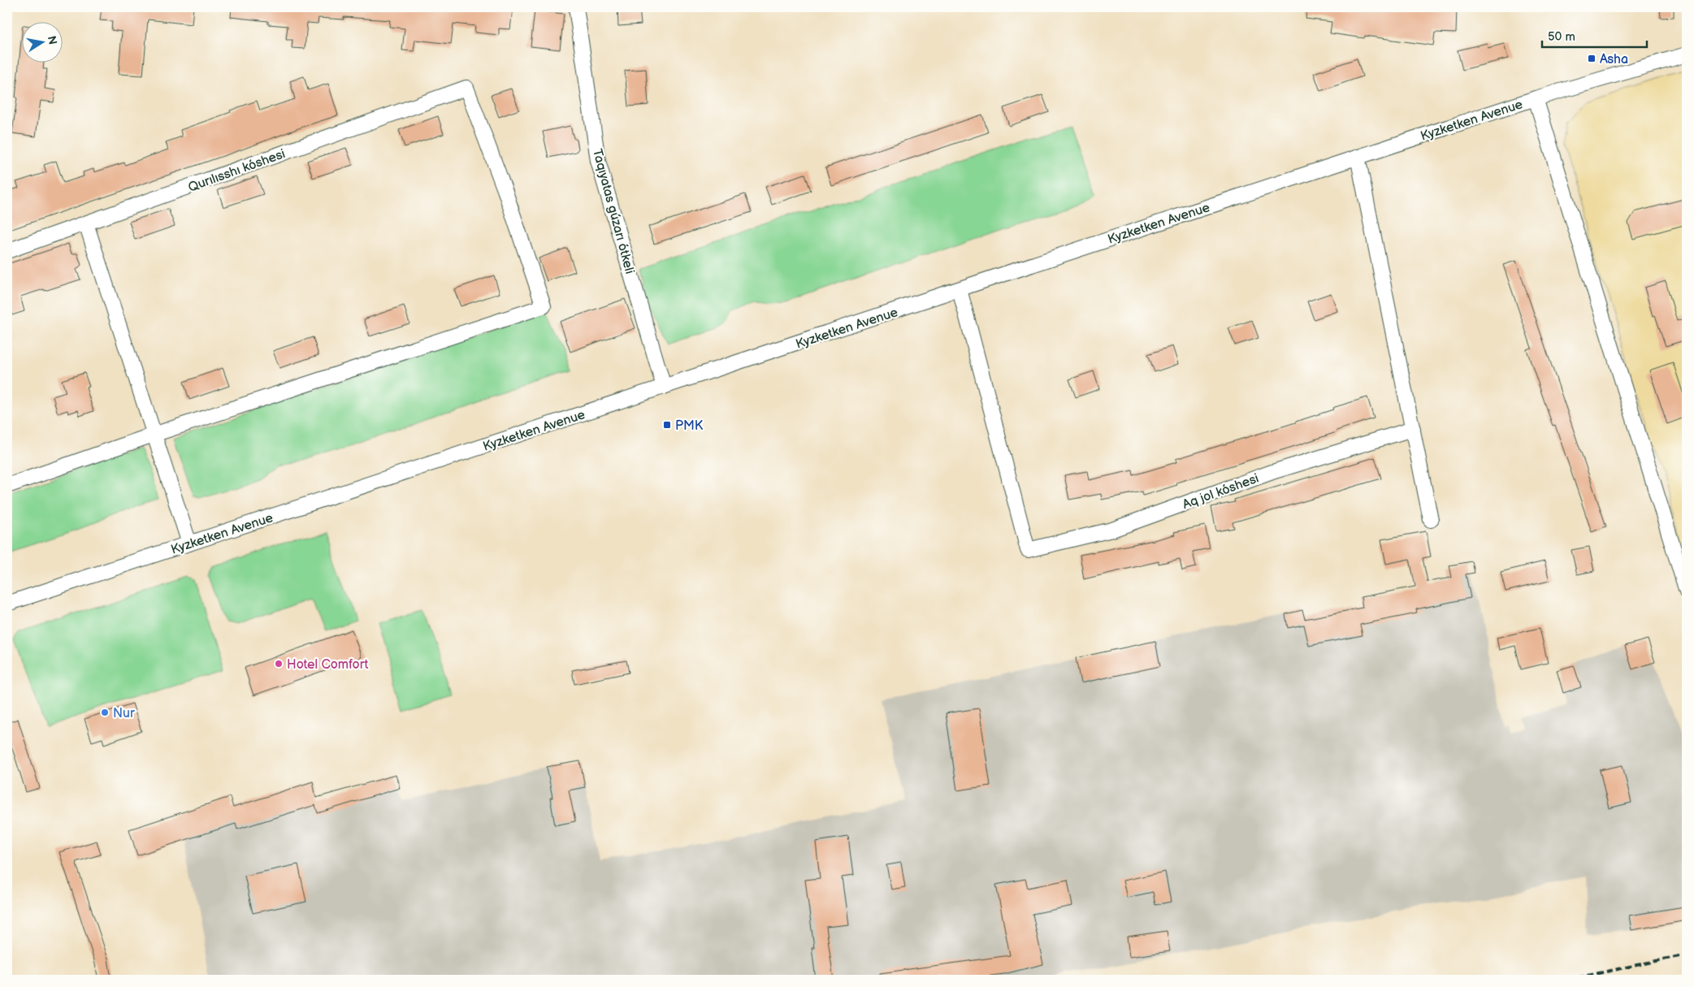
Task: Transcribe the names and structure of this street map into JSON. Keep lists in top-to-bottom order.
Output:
{
  "streets": {
    "street": [
      "Kyzketken Avenue",
      "Qurılısshı kóshesi",
      "Taqıyatas gúzarı ótkeli",
      "Aq jol kóshesi"
    ]
  },
  "crossings": [
    ["Kyzketken Avenue", "Taqıyatas gúzarı ótkeli"],
    ["Kyzketken Avenue", "Aq jol kóshesi"]
  ],
  "places": {
    "transit": ["Asha", "PMK"],
    "other": ["Hotel Comfort", "Nur"]
  },
  "scale_bar": "50 m",
  "north": "right"
}
